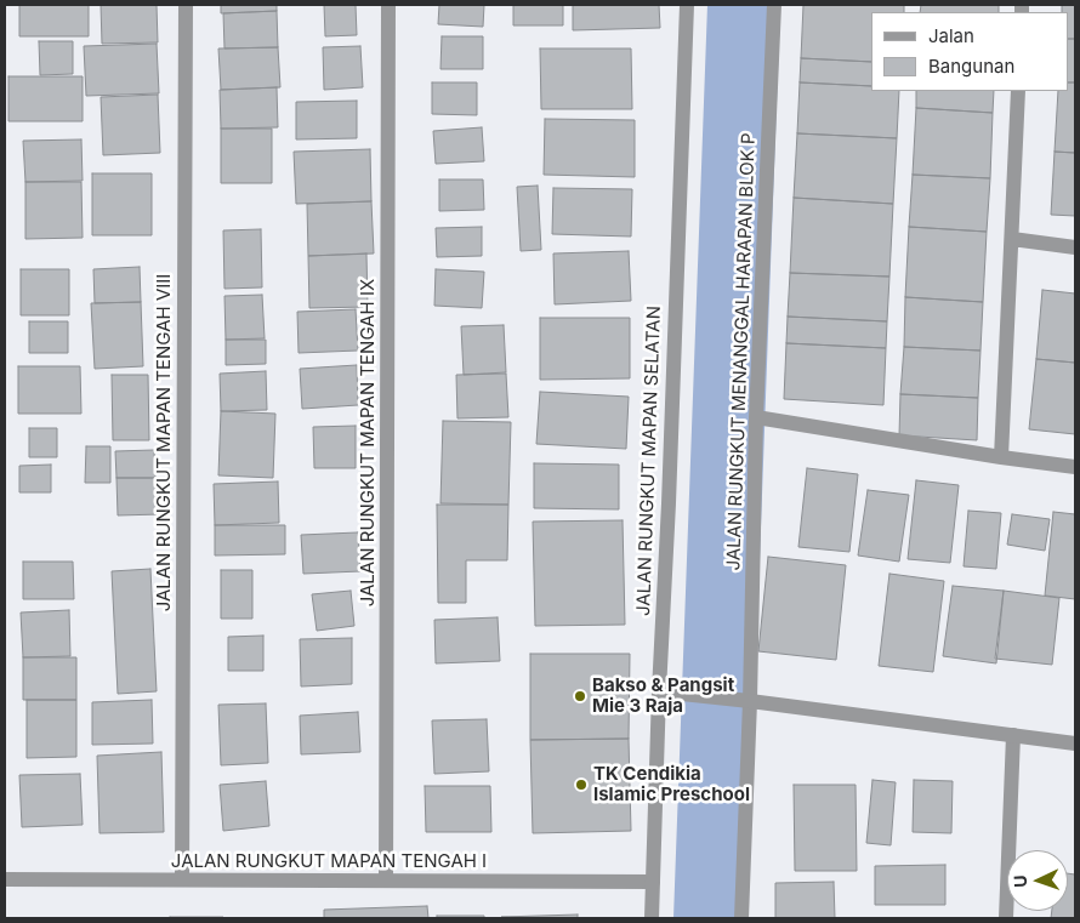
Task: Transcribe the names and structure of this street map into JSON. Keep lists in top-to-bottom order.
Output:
{
  "streets": {
    "street": [
      "JALAN RUNGKUT MENANGGAL HARAPAN BLOK P",
      "JALAN RUNGKUT MAPAN TENGAH VIII",
      "JALAN RUNGKUT MAPAN TENGAH IX",
      "JALAN RUNGKUT MAPAN SELATAN",
      "JALAN RUNGKUT MAPAN TENGAH I"
    ]
  },
  "crossings": [
    ["JALAN RUNGKUT MAPAN TENGAH VIII", "JALAN RUNGKUT MAPAN TENGAH I"],
    ["JALAN RUNGKUT MAPAN TENGAH IX", "JALAN RUNGKUT MAPAN TENGAH I"],
    ["JALAN RUNGKUT MAPAN SELATAN", "JALAN RUNGKUT MAPAN TENGAH I"]
  ],
  "places": ["Bakso & Pangsit Mie 3 Raja", "TK Cendikia Islamic Preschool"],
  "legend": ["Jalan", "Bangunan"],
  "north": "left"
}
